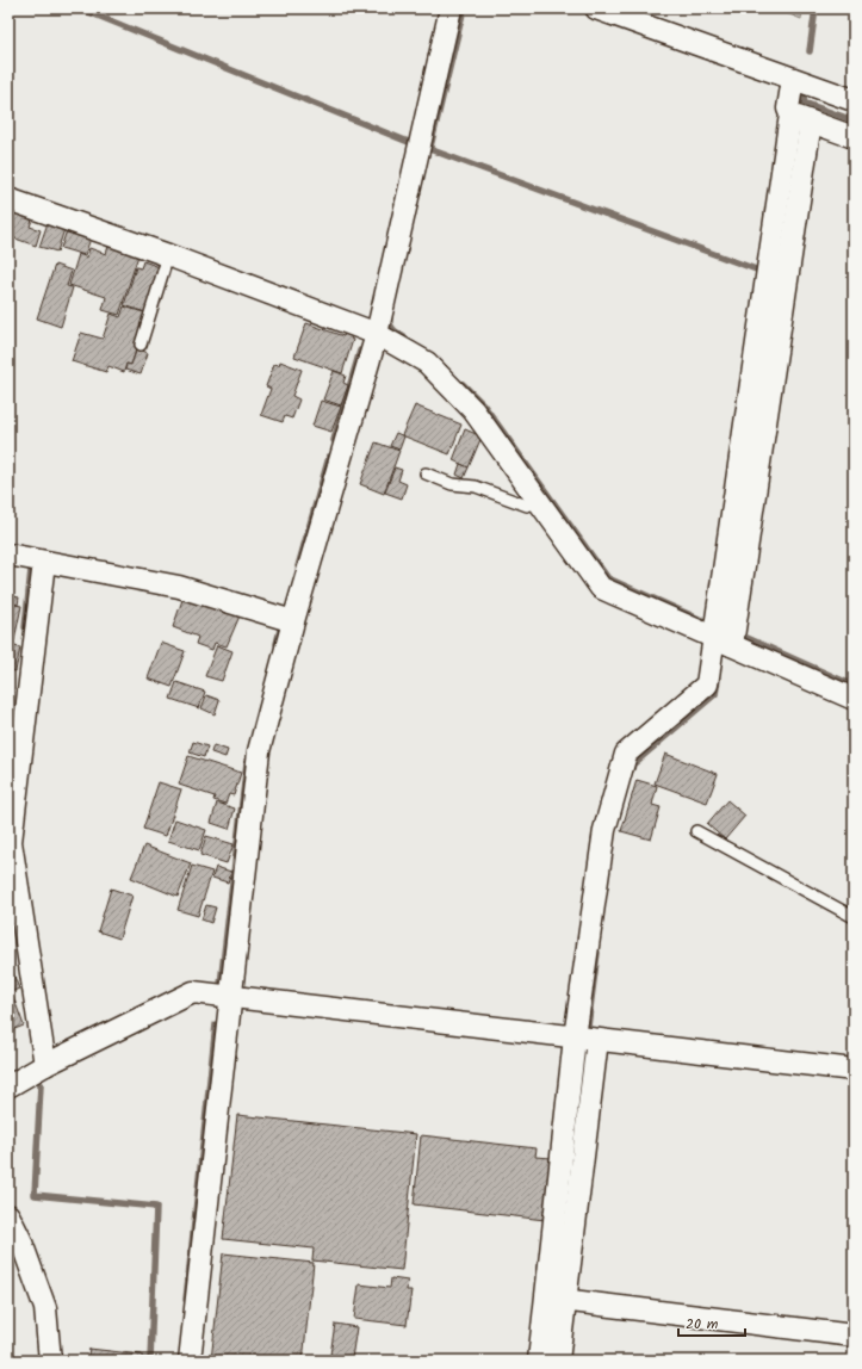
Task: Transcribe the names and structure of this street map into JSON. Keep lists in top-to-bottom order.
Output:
{
  "scale_bar": "20 m"
}
